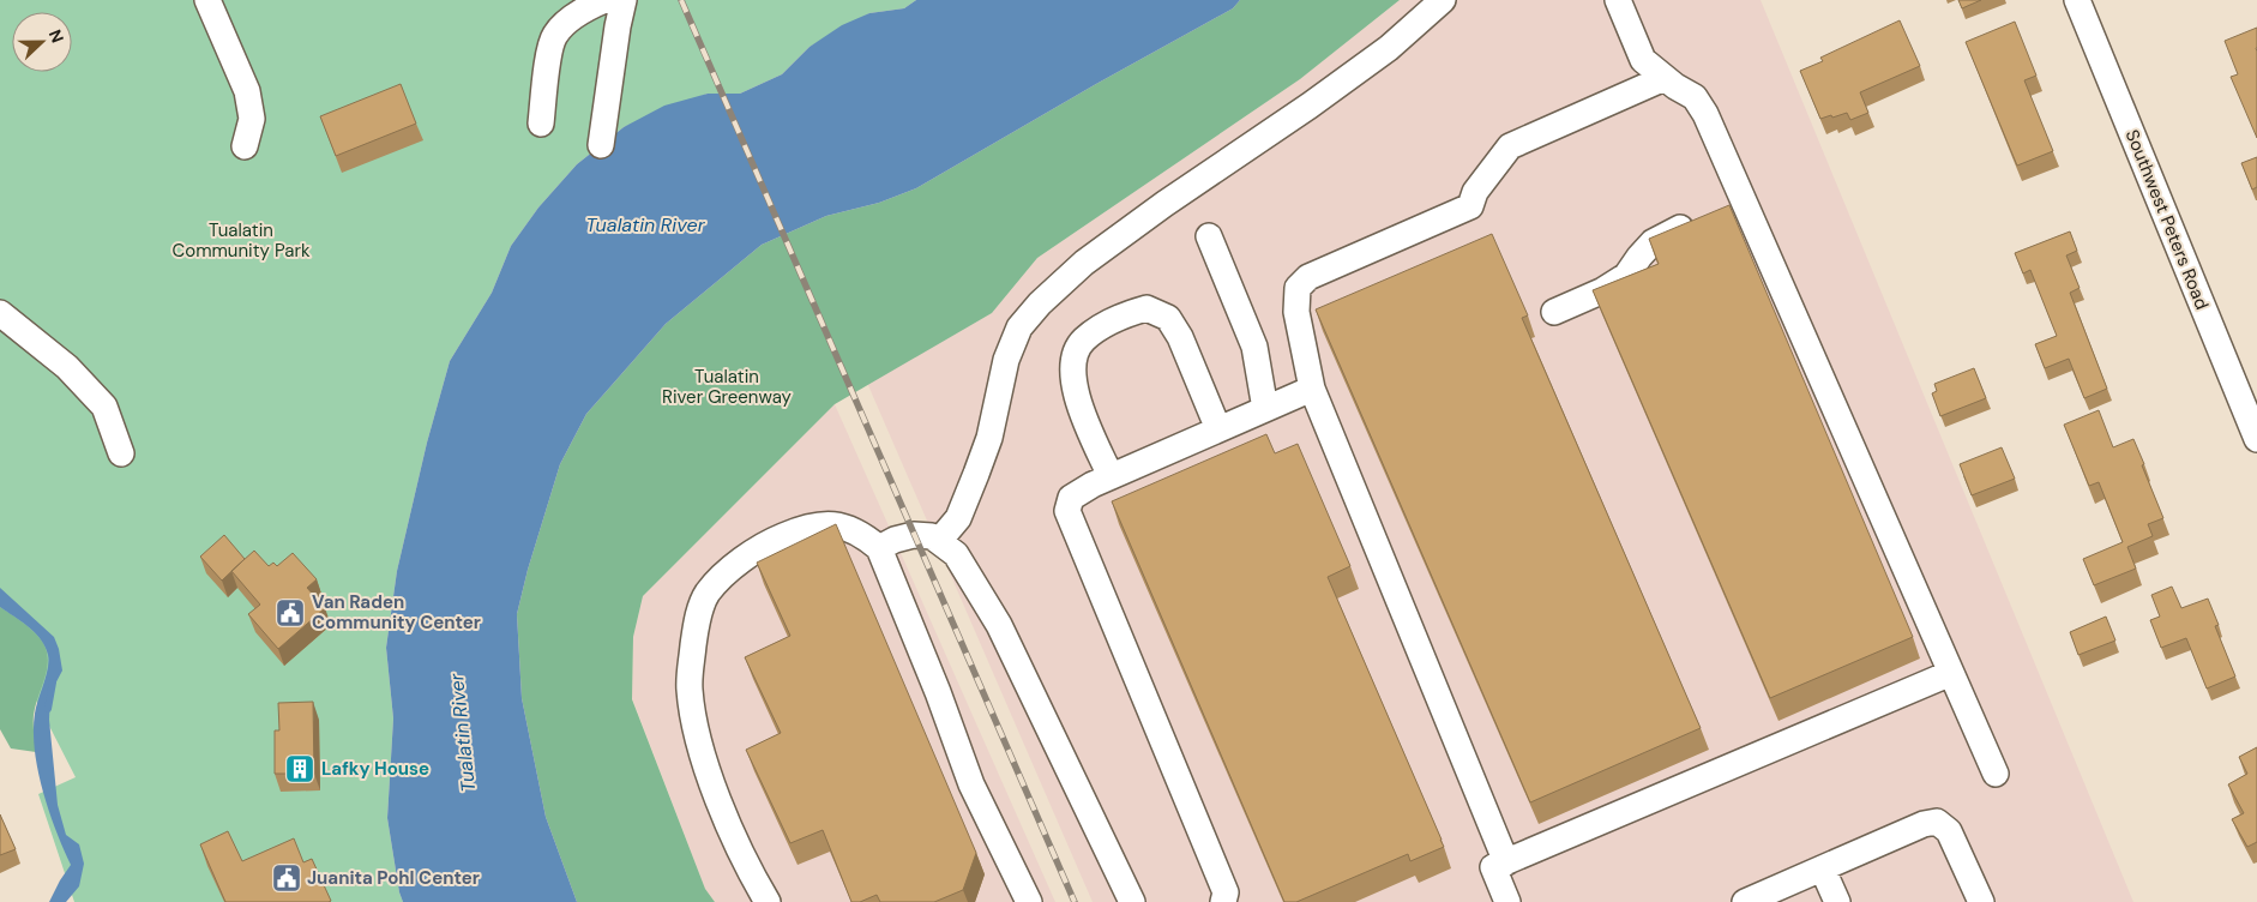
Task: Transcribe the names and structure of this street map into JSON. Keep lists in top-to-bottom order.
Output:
{
  "streets": {
    "street": ["Southwest Peters Road"]
  },
  "water": ["Tualatin River"],
  "parks": ["Tualatin Community Park", "Tualatin River Greenway"],
  "places": {
    "public building": ["Van Raden Community Center", "Juanita Pohl Center"],
    "building": ["Lafky House"]
  },
  "north": "right"
}
